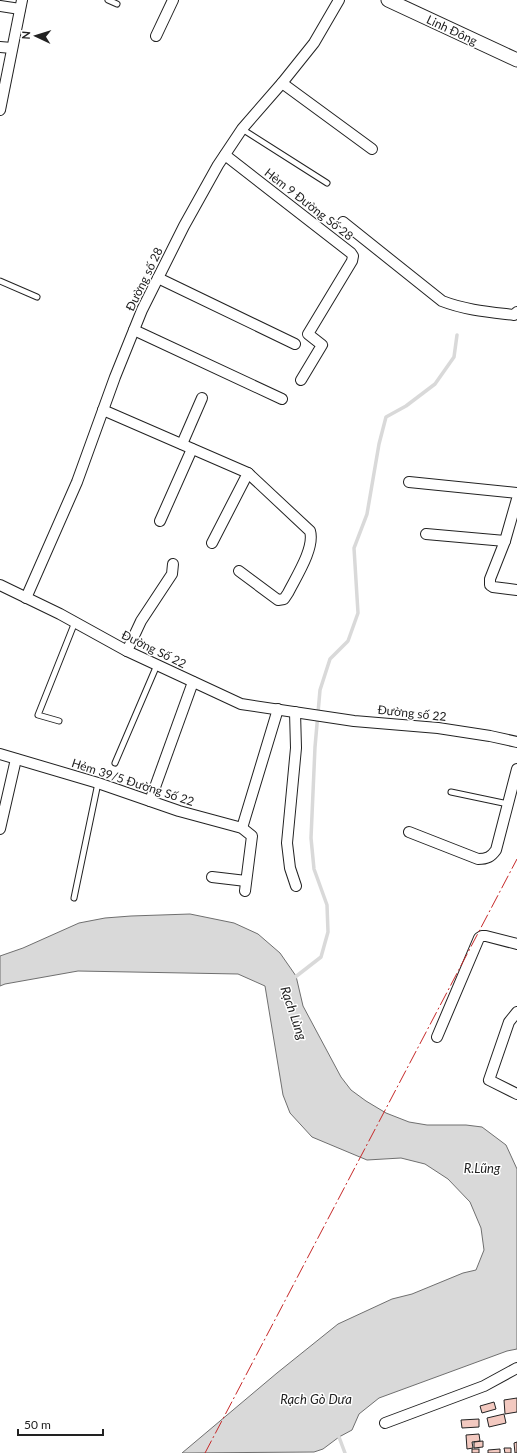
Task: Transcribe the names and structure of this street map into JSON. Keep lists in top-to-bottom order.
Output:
{
  "streets": {
    "street": [
      "Linh Đông",
      "Hẻm 9 Đường Số 28",
      "Đường số 28",
      "Đường Số 22",
      "Đường số 22",
      "Hẻm 39/5 Đường Số 22"
    ]
  },
  "crossings": [
    ["Hẻm 9 Đường Số 28", "Đường số 28"],
    ["Đường số 28", "Đường Số 22"],
    ["Đường Số 22", "Đường số 22"]
  ],
  "water": ["Rạch Lùng", "R.Lũng", "Rạch Gò Dưa"],
  "scale_bar": "50 m",
  "north": "left"
}
